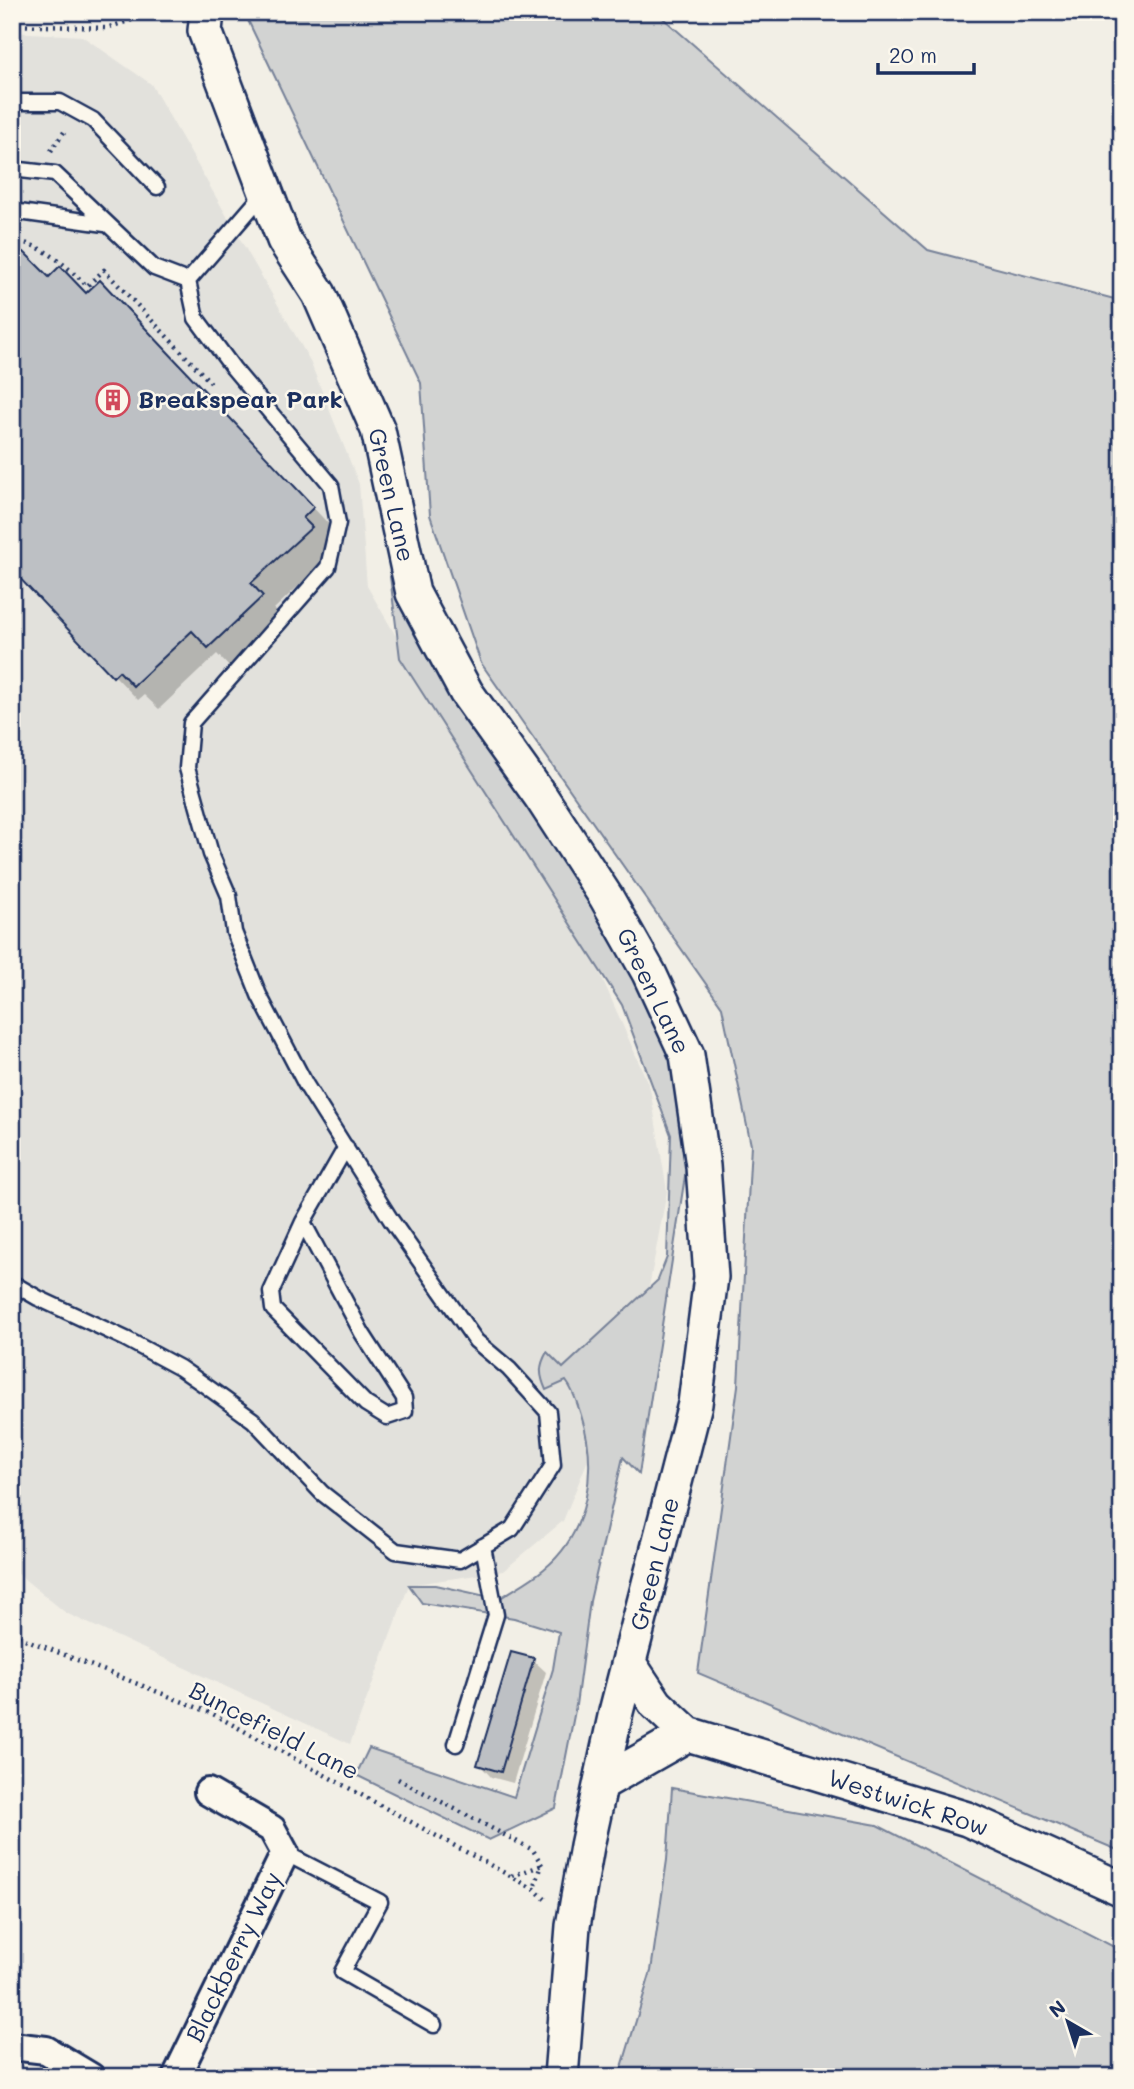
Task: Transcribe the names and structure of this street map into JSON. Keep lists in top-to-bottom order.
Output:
{
  "streets": {
    "street": ["Green Lane", "Westwick Row", "Blackberry Way"],
    "path": ["Buncefield Lane"]
  },
  "crossings": [
    ["Green Lane", "Westwick Row"]
  ],
  "places": {
    "building": ["Breakspear Park"]
  },
  "scale_bar": "20 m",
  "north": "top left"
}
